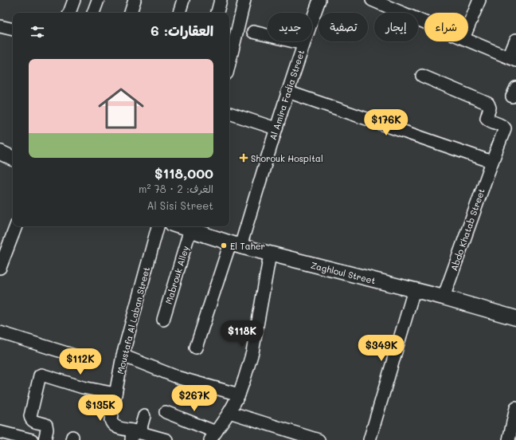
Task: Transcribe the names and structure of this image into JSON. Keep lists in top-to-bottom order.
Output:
{
  "streets": {
    "street": [
      "Al Amira Fadia Street",
      "Abdo Khatab Street",
      "Zaghloul Street",
      "Mabrouk Alley",
      "Moustafa Al Laban Street"
    ]
  },
  "crossings": [
    ["Al Amira Fadia Street", "Zaghloul Street"],
    ["Abdo Khatab Street", "Zaghloul Street"],
    ["Zaghloul Street", "Mabrouk Alley"]
  ],
  "places": {
    "health": ["Shorouk Hospital"],
    "other": ["El Taher"]
  },
  "page": {
    "chip": [
      "شراء",
      "إيجار",
      "تصفية",
      "جديد"
    ],
    "heading": "العقارات: 6",
    "list": [
      {
        "name": "$118,000",
        "note": "الغرف: 2 · 78 m² · Al Sisi Street"
      }
    ],
    "price": [
      "$176K",
      "$118K",
      "$349K",
      "$112K",
      "$267K",
      "$135K"
    ]
  }
}
